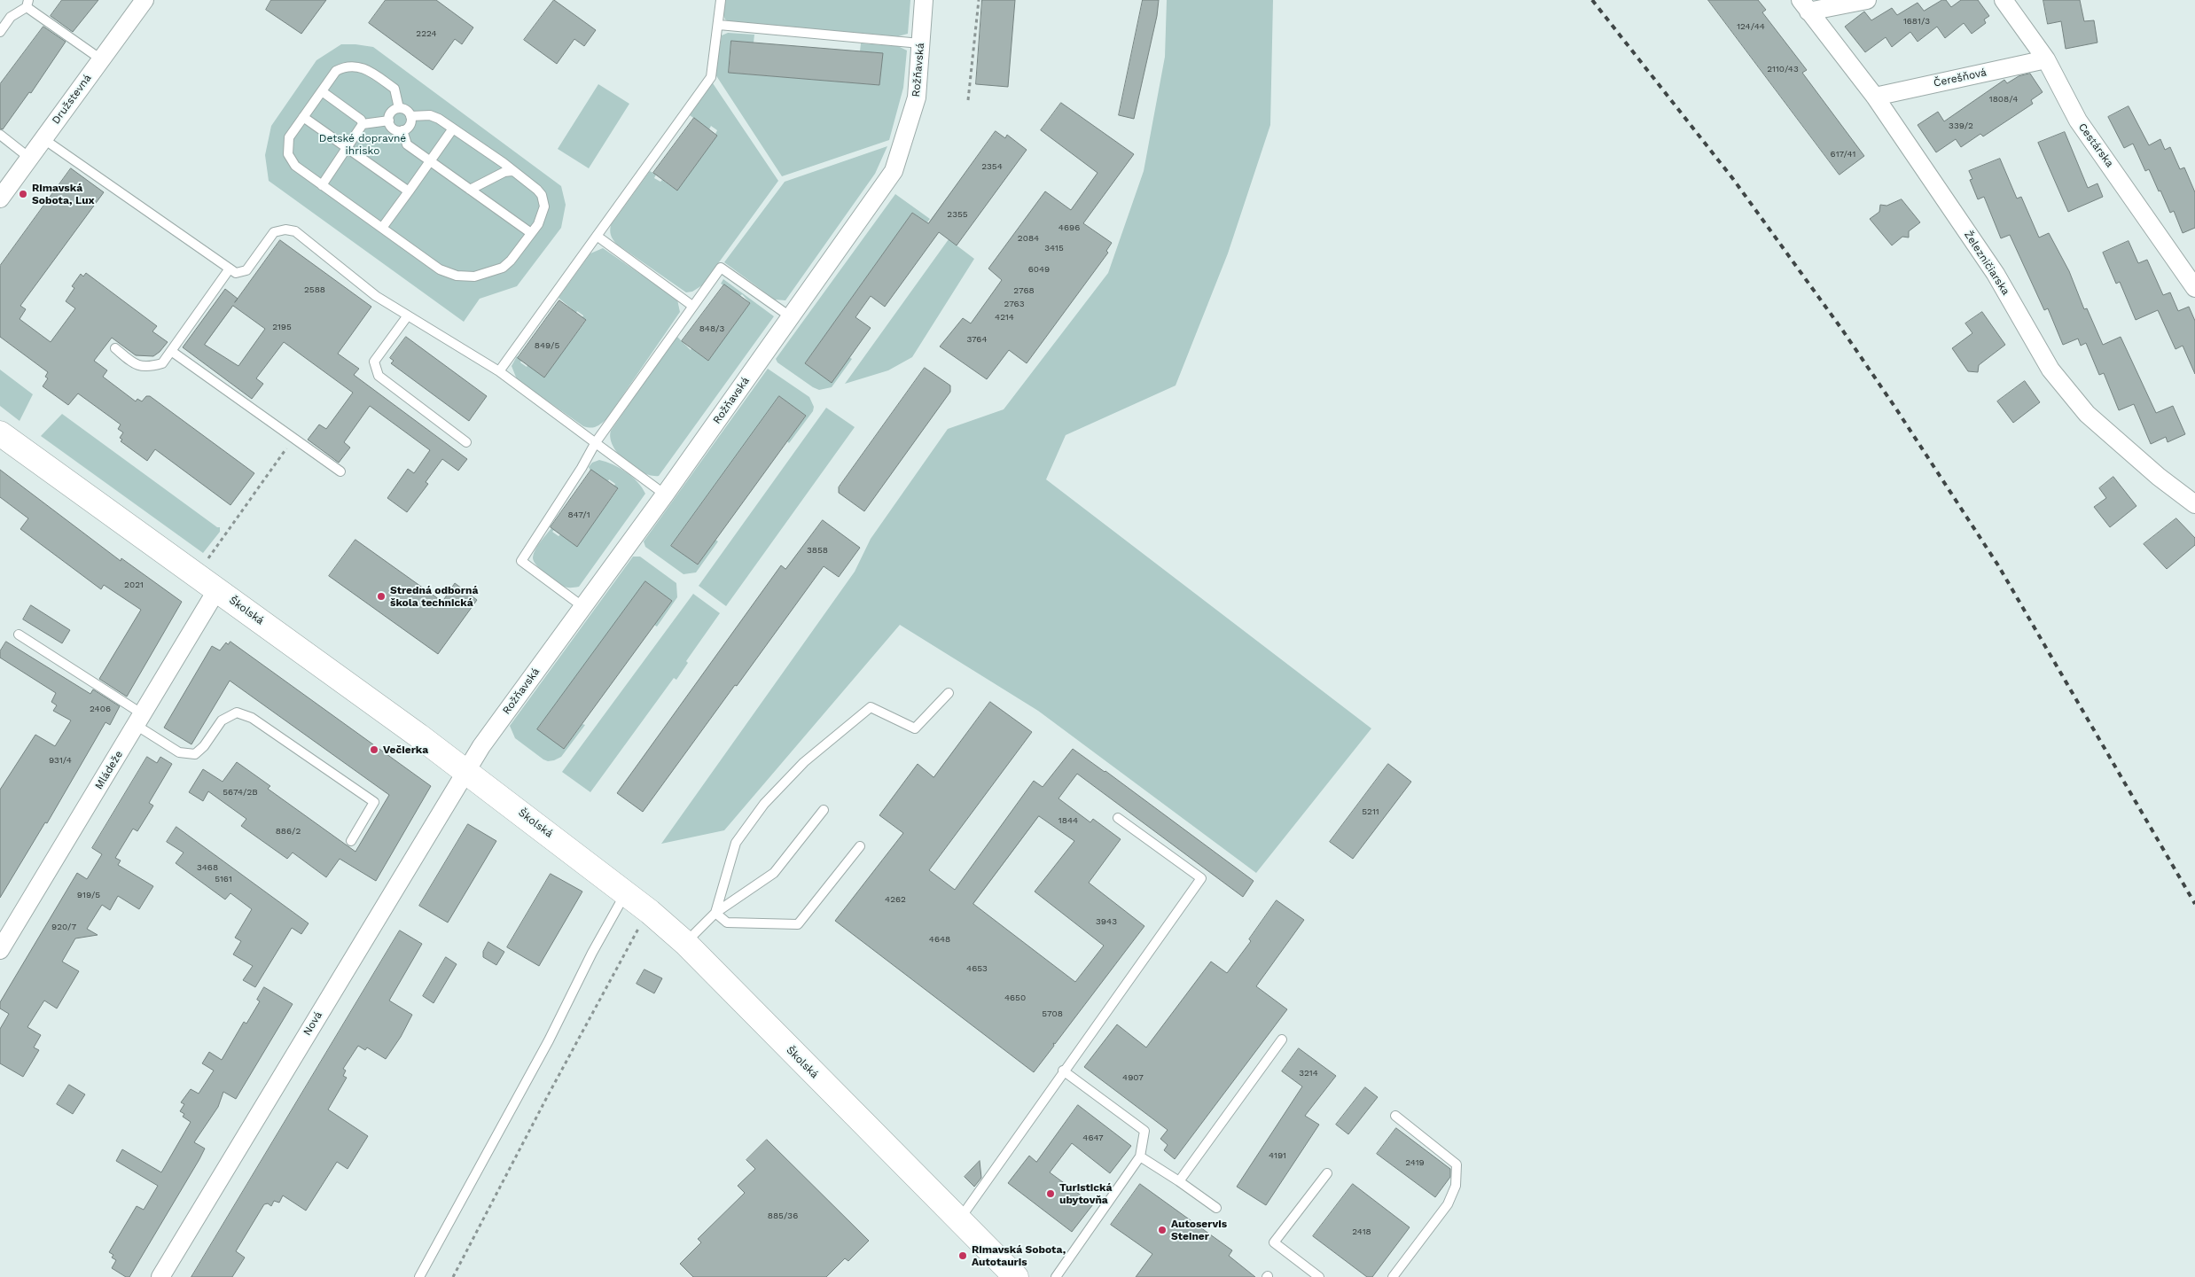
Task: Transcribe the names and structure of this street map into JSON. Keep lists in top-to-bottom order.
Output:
{
  "streets": {
    "main road": ["Školská"],
    "street": [
      "Rožňavská",
      "Čerešňová",
      "Družstevná",
      "Cestárska",
      "Železničiarska",
      "Mládeže",
      "Nová"
    ]
  },
  "crossings": [
    ["Rožňavská", "Školská"],
    ["Rožňavská", "Nová"],
    ["Čerešňová", "Cestárska"],
    ["Čerešňová", "Železničiarska"],
    ["Školská", "Mládeže"],
    ["Školská", "Nová"]
  ],
  "parks": ["Detské dopravné ihrisko"],
  "places": [
    "Rimavská Sobota, Lux",
    "Stredná odborná škola technická",
    "Večierka",
    "Turistická ubytovňa",
    "Autoservis Steiner",
    "Rimavská Sobota, Autotauris"
  ],
  "house_numbers": [
    "1681/3",
    "124/44",
    "2224",
    "2110/43",
    "1808/4",
    "339/2",
    "617/41",
    "2354",
    "2355",
    "4696",
    "2084",
    "3415",
    "6049",
    "2588",
    "2768",
    "2763",
    "4214",
    "2195",
    "848/3",
    "3764",
    "849/5",
    "847/1",
    "3858",
    "2021",
    "2406",
    "931/4",
    "5674/2B",
    "5211",
    "1844",
    "886/2",
    "3468",
    "5161",
    "919/5",
    "4262",
    "3943",
    "920/7",
    "4648",
    "4653",
    "4650",
    "5708",
    "3214",
    "4907",
    "4647",
    "4191",
    "2419",
    "885/36",
    "2418"
  ]
}
